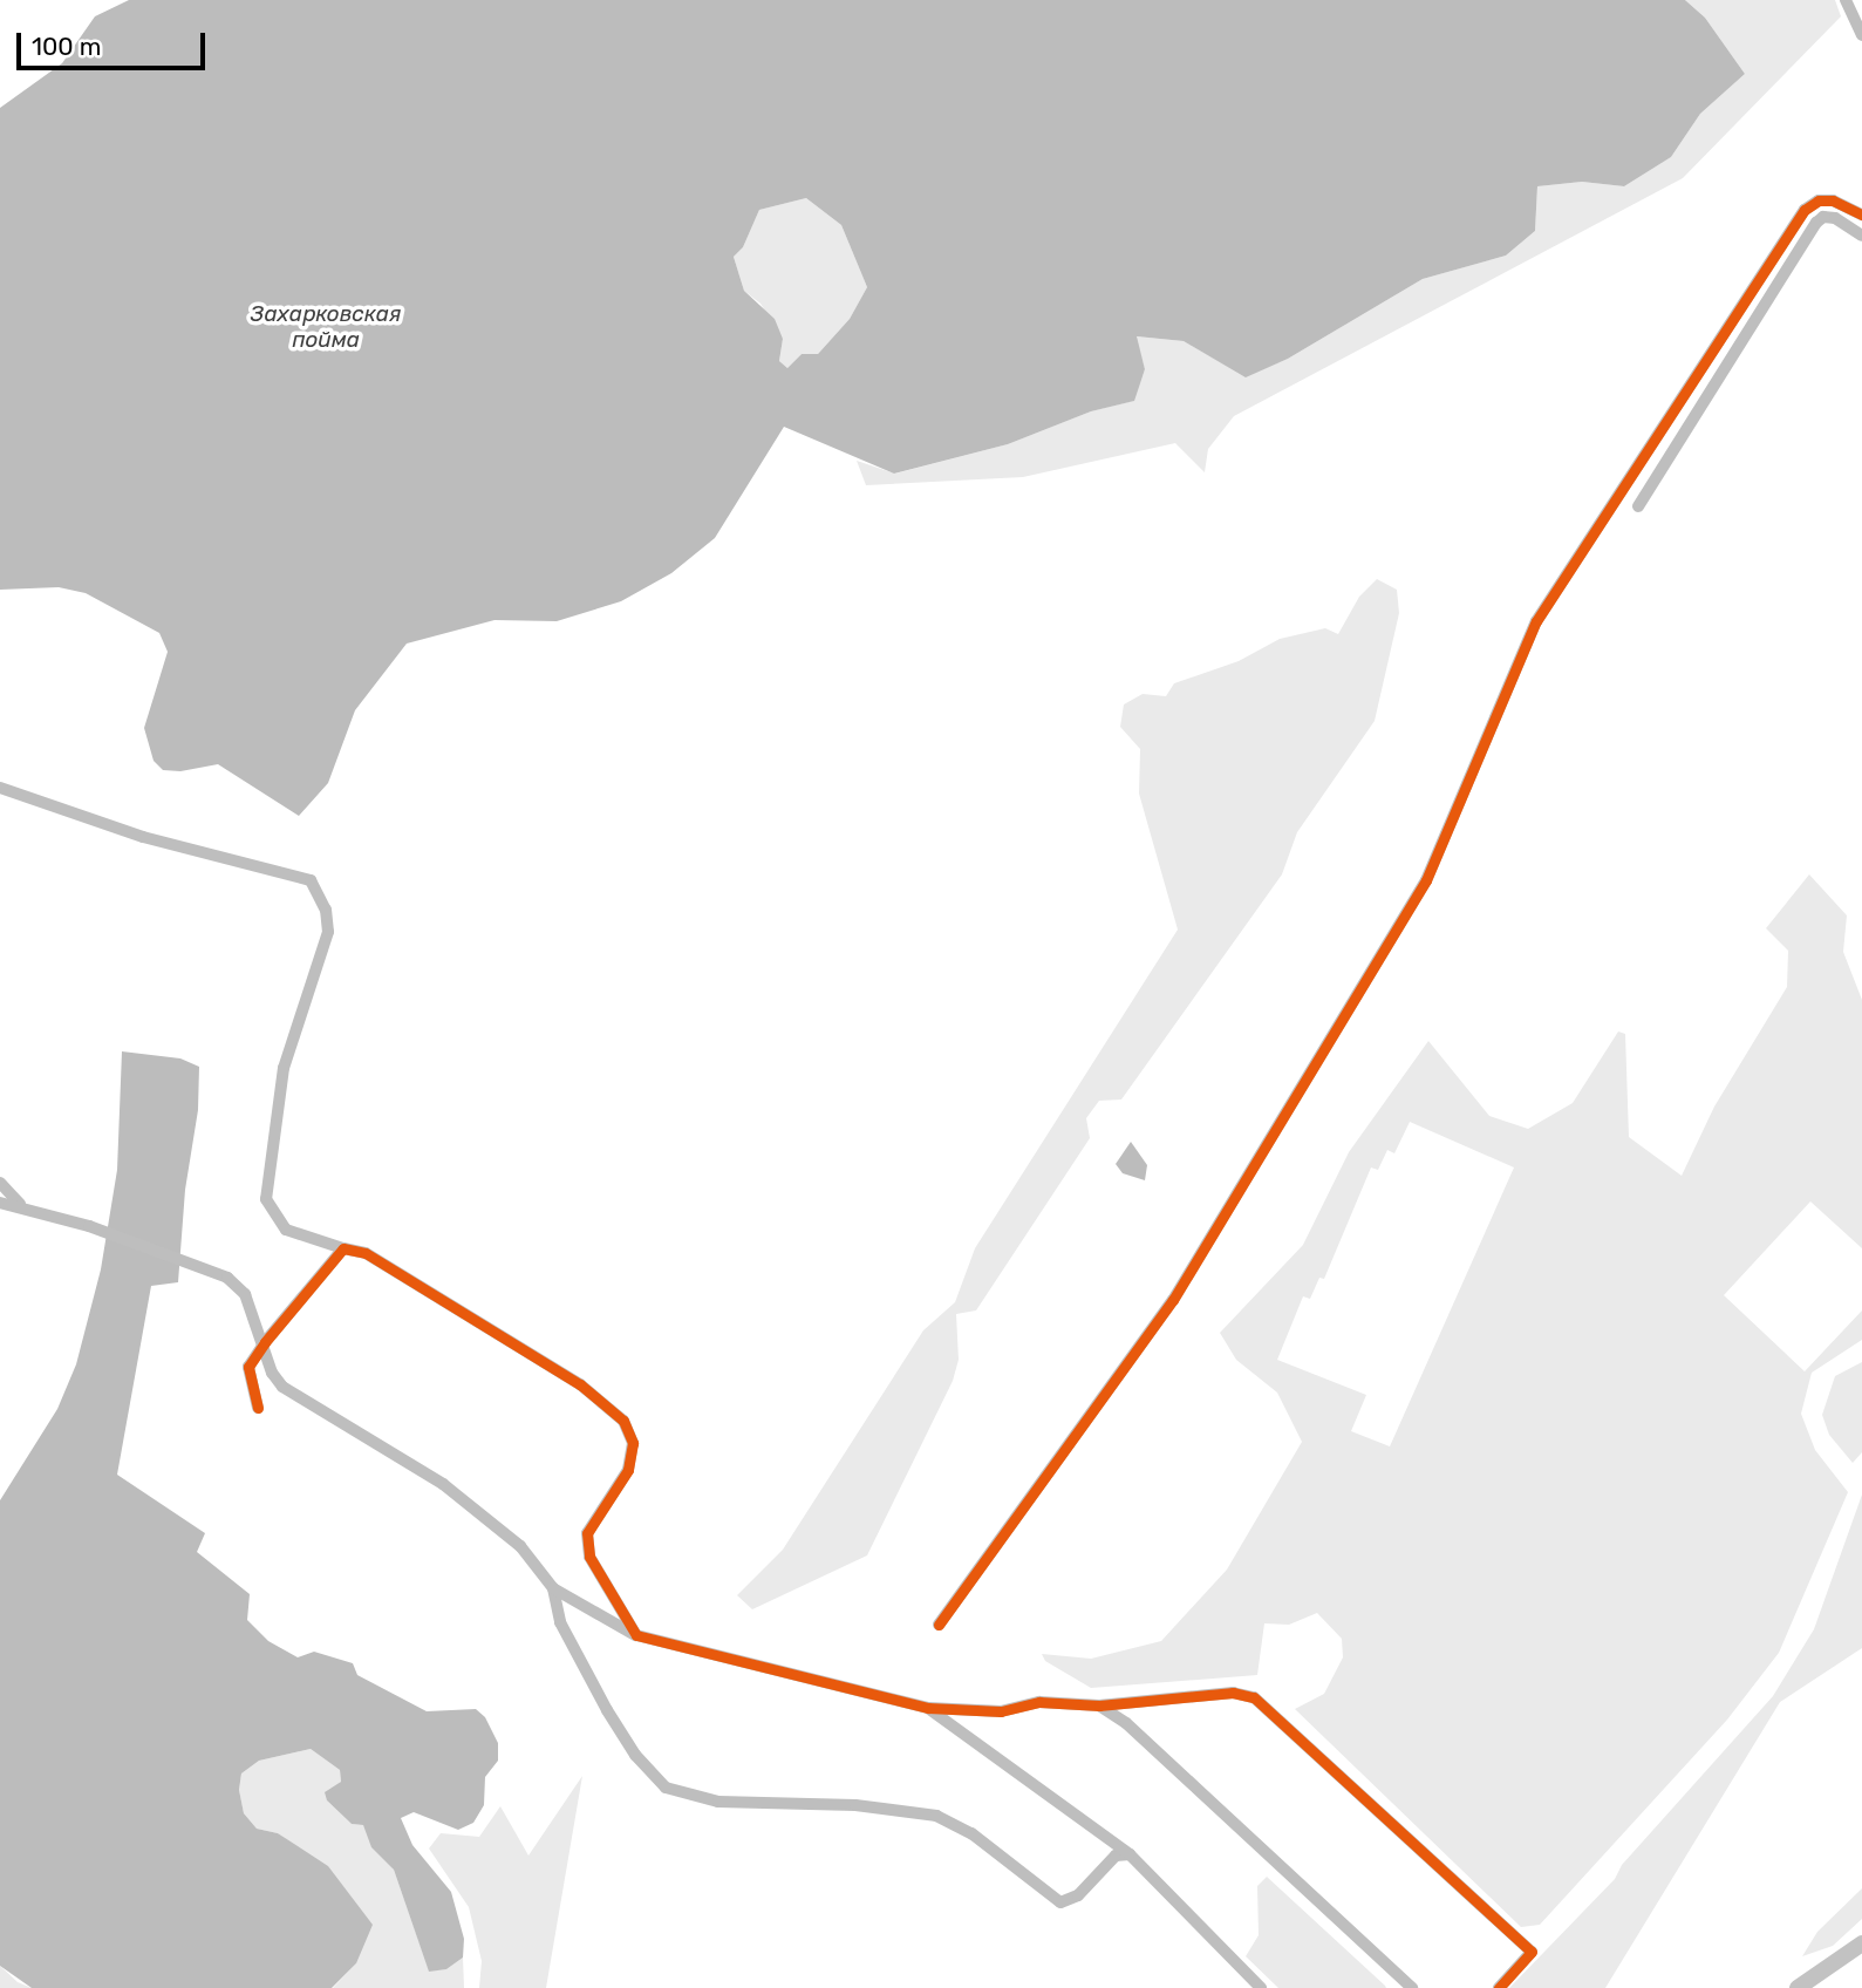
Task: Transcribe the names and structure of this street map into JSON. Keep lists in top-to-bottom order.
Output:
{
  "water": ["Захарковская пойма"],
  "scale_bar": "100 m"
}
